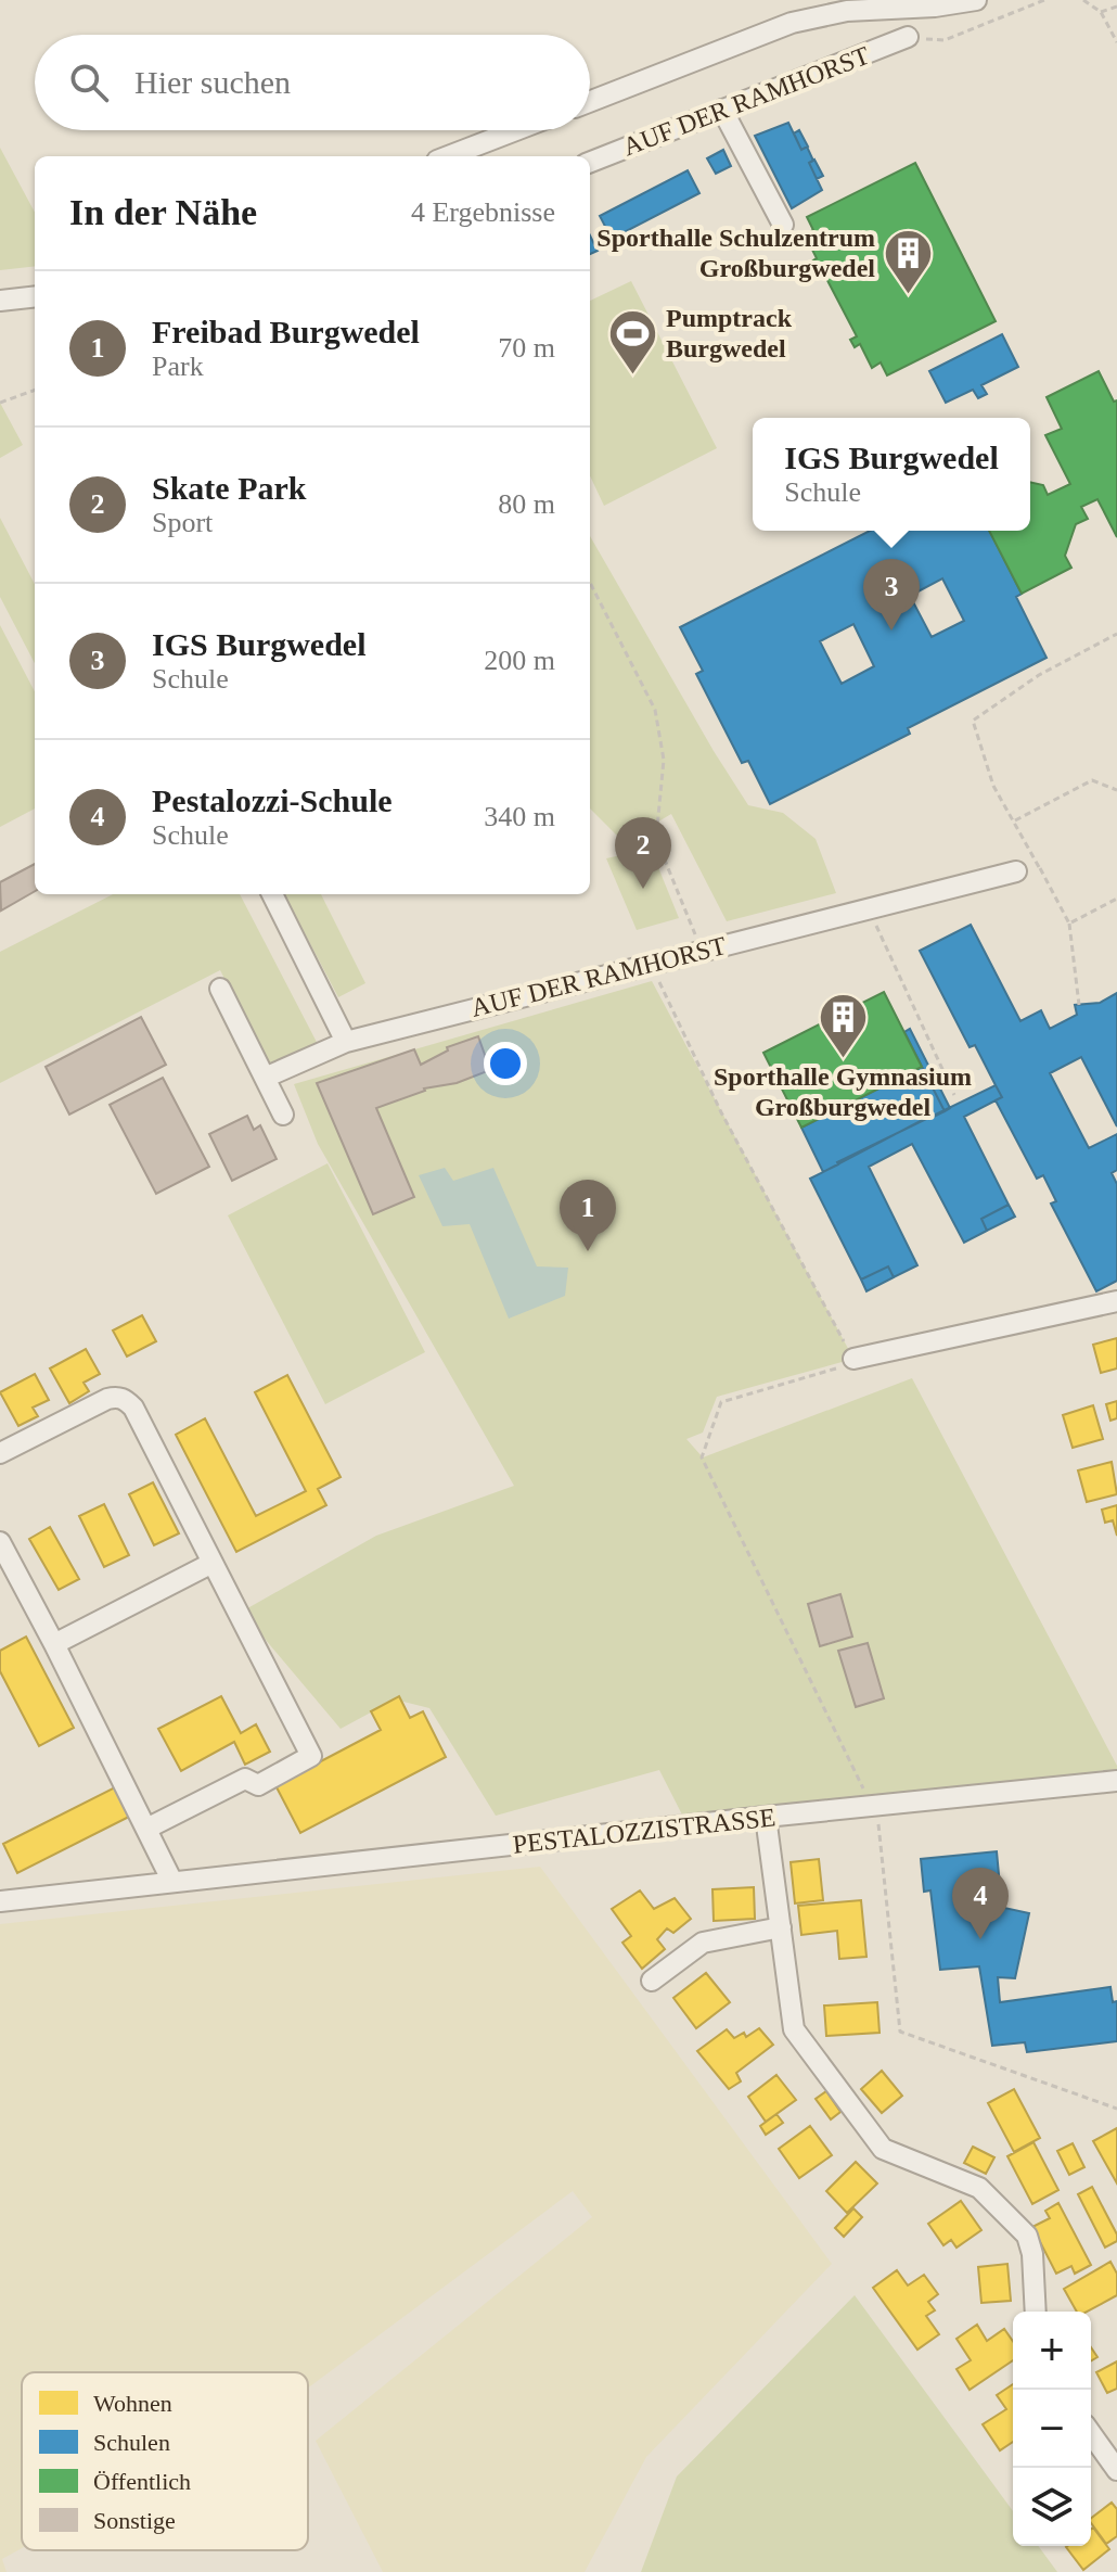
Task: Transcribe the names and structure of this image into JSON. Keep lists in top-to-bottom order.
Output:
{
  "streets": {
    "street": ["AUF DER RAMHORST", "PESTALOZZISTRASSE"]
  },
  "places": {
    "building": ["Sporthalle Schulzentrum Großburgwedel", "Sporthalle Gymnasium Großburgwedel"],
    "sports": ["Pumptrack Burgwedel"]
  },
  "legend": [
    "Wohnen",
    "Schulen",
    "Öffentlich",
    "Sonstige"
  ],
  "page": {
    "search": "Hier suchen",
    "heading": ["In der Nähe", "4 Ergebnisse"],
    "list": [
      {
        "mark": "1",
        "name": "Freibad Burgwedel",
        "note": "Park",
        "value": "70 m"
      },
      {
        "mark": "2",
        "name": "Skate Park",
        "note": "Sport",
        "value": "80 m"
      },
      {
        "mark": "3",
        "name": "IGS Burgwedel",
        "note": "Schule",
        "value": "200 m"
      },
      {
        "mark": "4",
        "name": "Pestalozzi-Schule",
        "note": "Schule",
        "value": "340 m"
      }
    ],
    "popup": ["IGS Burgwedel", "Schule"],
    "pins": [
      "3",
      "2",
      "1",
      "4"
    ],
    "map_buttons": ["+", "−"]
  }
}
